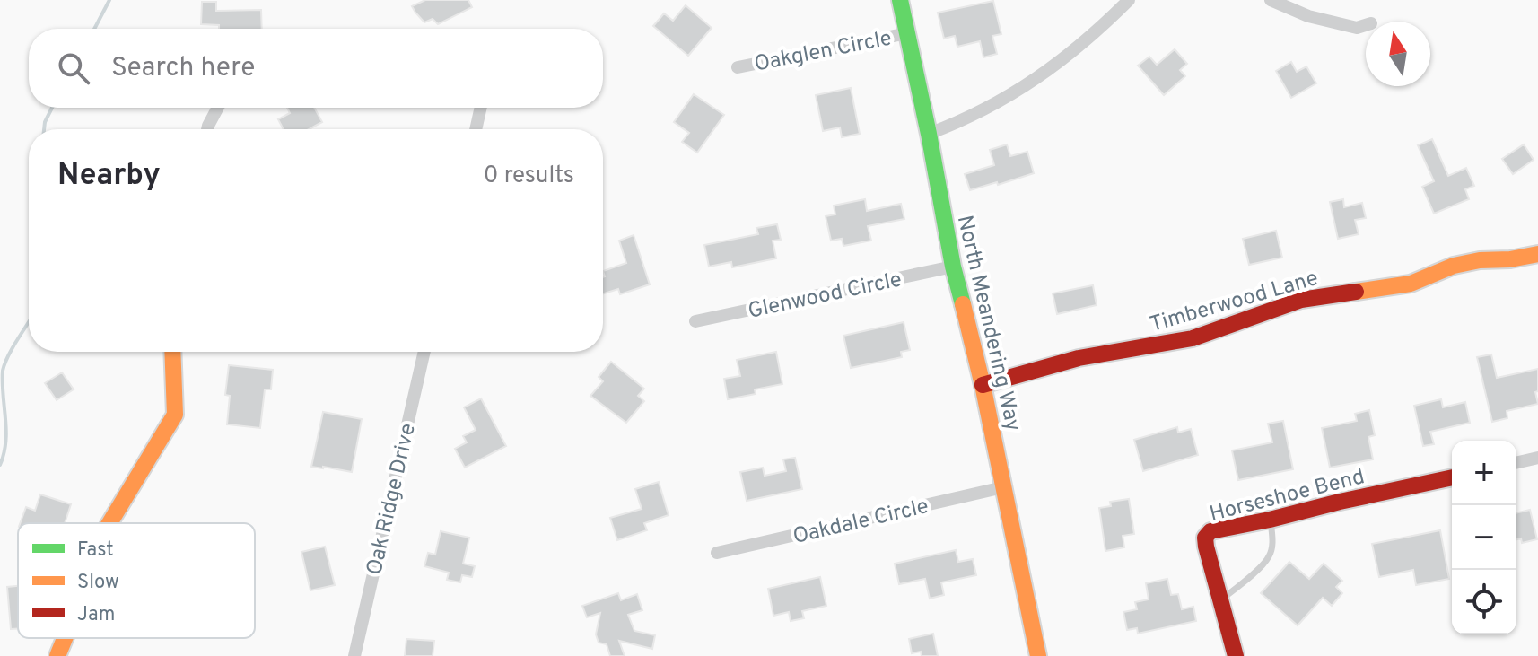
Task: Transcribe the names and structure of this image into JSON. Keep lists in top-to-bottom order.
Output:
{
  "streets": {
    "street": [
      "Oakglen Circle",
      "Glenwood Circle",
      "Timberwood Lane",
      "North Meandering Way",
      "Horseshoe Bend",
      "Oak Ridge Drive",
      "Oakdale Circle"
    ]
  },
  "crossings": [
    ["Oakglen Circle", "North Meandering Way"],
    ["Glenwood Circle", "North Meandering Way"],
    ["Timberwood Lane", "North Meandering Way"],
    ["North Meandering Way", "Oakdale Circle"]
  ],
  "legend": ["Fast", "Slow", "Jam"],
  "north": "top",
  "page": {
    "search": "Search here",
    "heading": ["Nearby", "0 results"],
    "map_buttons": ["+", "−"]
  }
}
